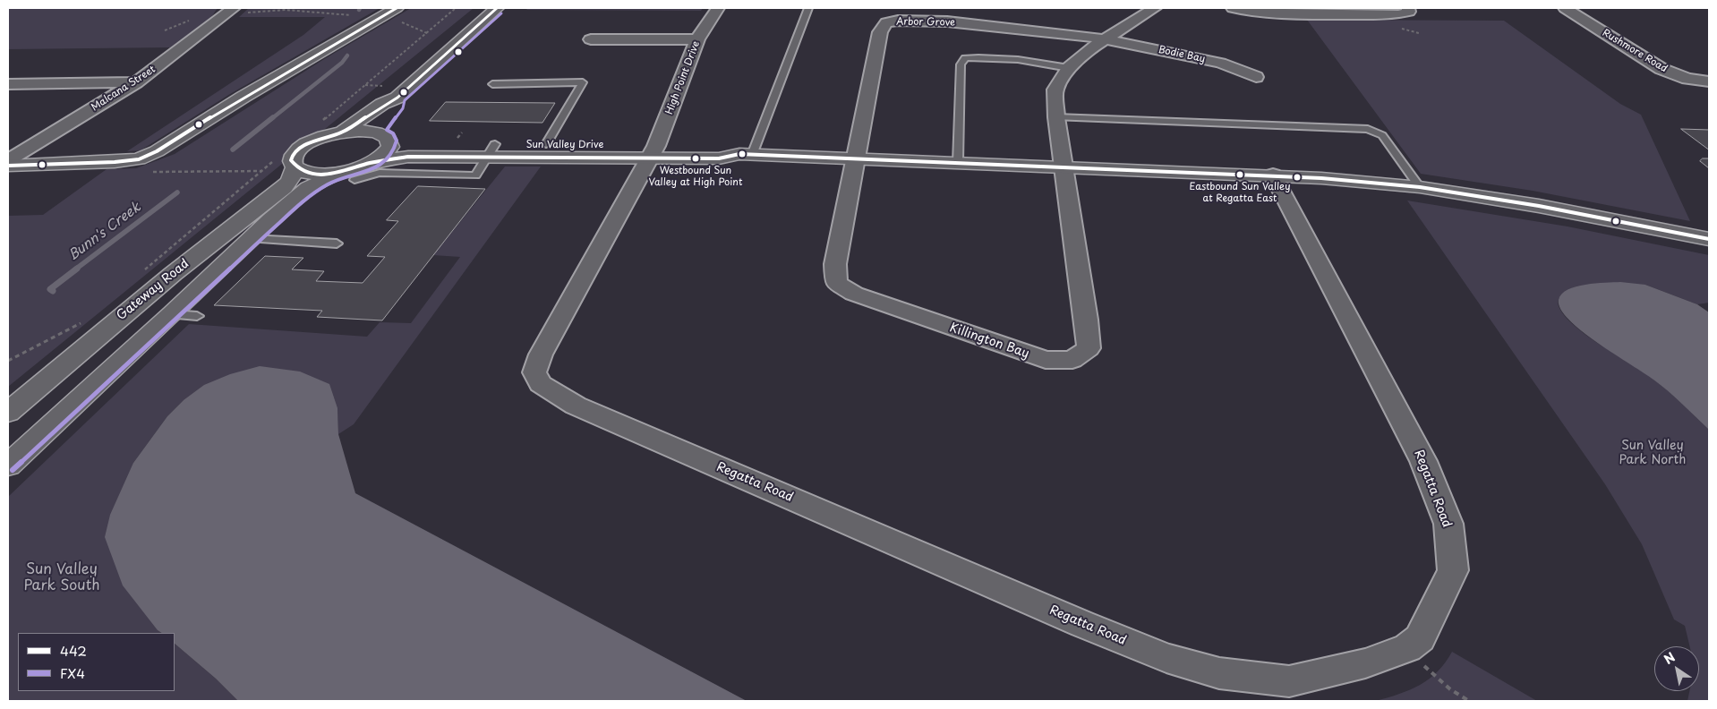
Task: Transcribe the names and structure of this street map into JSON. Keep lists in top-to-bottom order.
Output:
{
  "streets": {
    "street": [
      "Arbor Grove",
      "Rushmore Road",
      "Bodie Bay",
      "High Point Drive",
      "Malcana Street",
      "Sun Valley Drive",
      "Gateway Road",
      "Killington Bay",
      "Regatta Road"
    ]
  },
  "crossings": [
    ["Arbor Grove", "Bodie Bay"],
    ["Arbor Grove", "Sun Valley Drive"],
    ["Arbor Grove", "Killington Bay"],
    ["High Point Drive", "Sun Valley Drive"],
    ["High Point Drive", "Regatta Road"],
    ["Sun Valley Drive", "Gateway Road"],
    ["Sun Valley Drive", "Killington Bay"],
    ["Sun Valley Drive", "Regatta Road"]
  ],
  "water": ["Bunn's Creek"],
  "parks": ["Sun Valley Park North", "Sun Valley Park South"],
  "places": ["Westbound Sun Valley at High Point", "Eastbound Sun Valley at Regatta East"],
  "lines": ["transit line 442", "transit line FX4"],
  "legend": ["442", "FX4"],
  "north": "top left"
}
